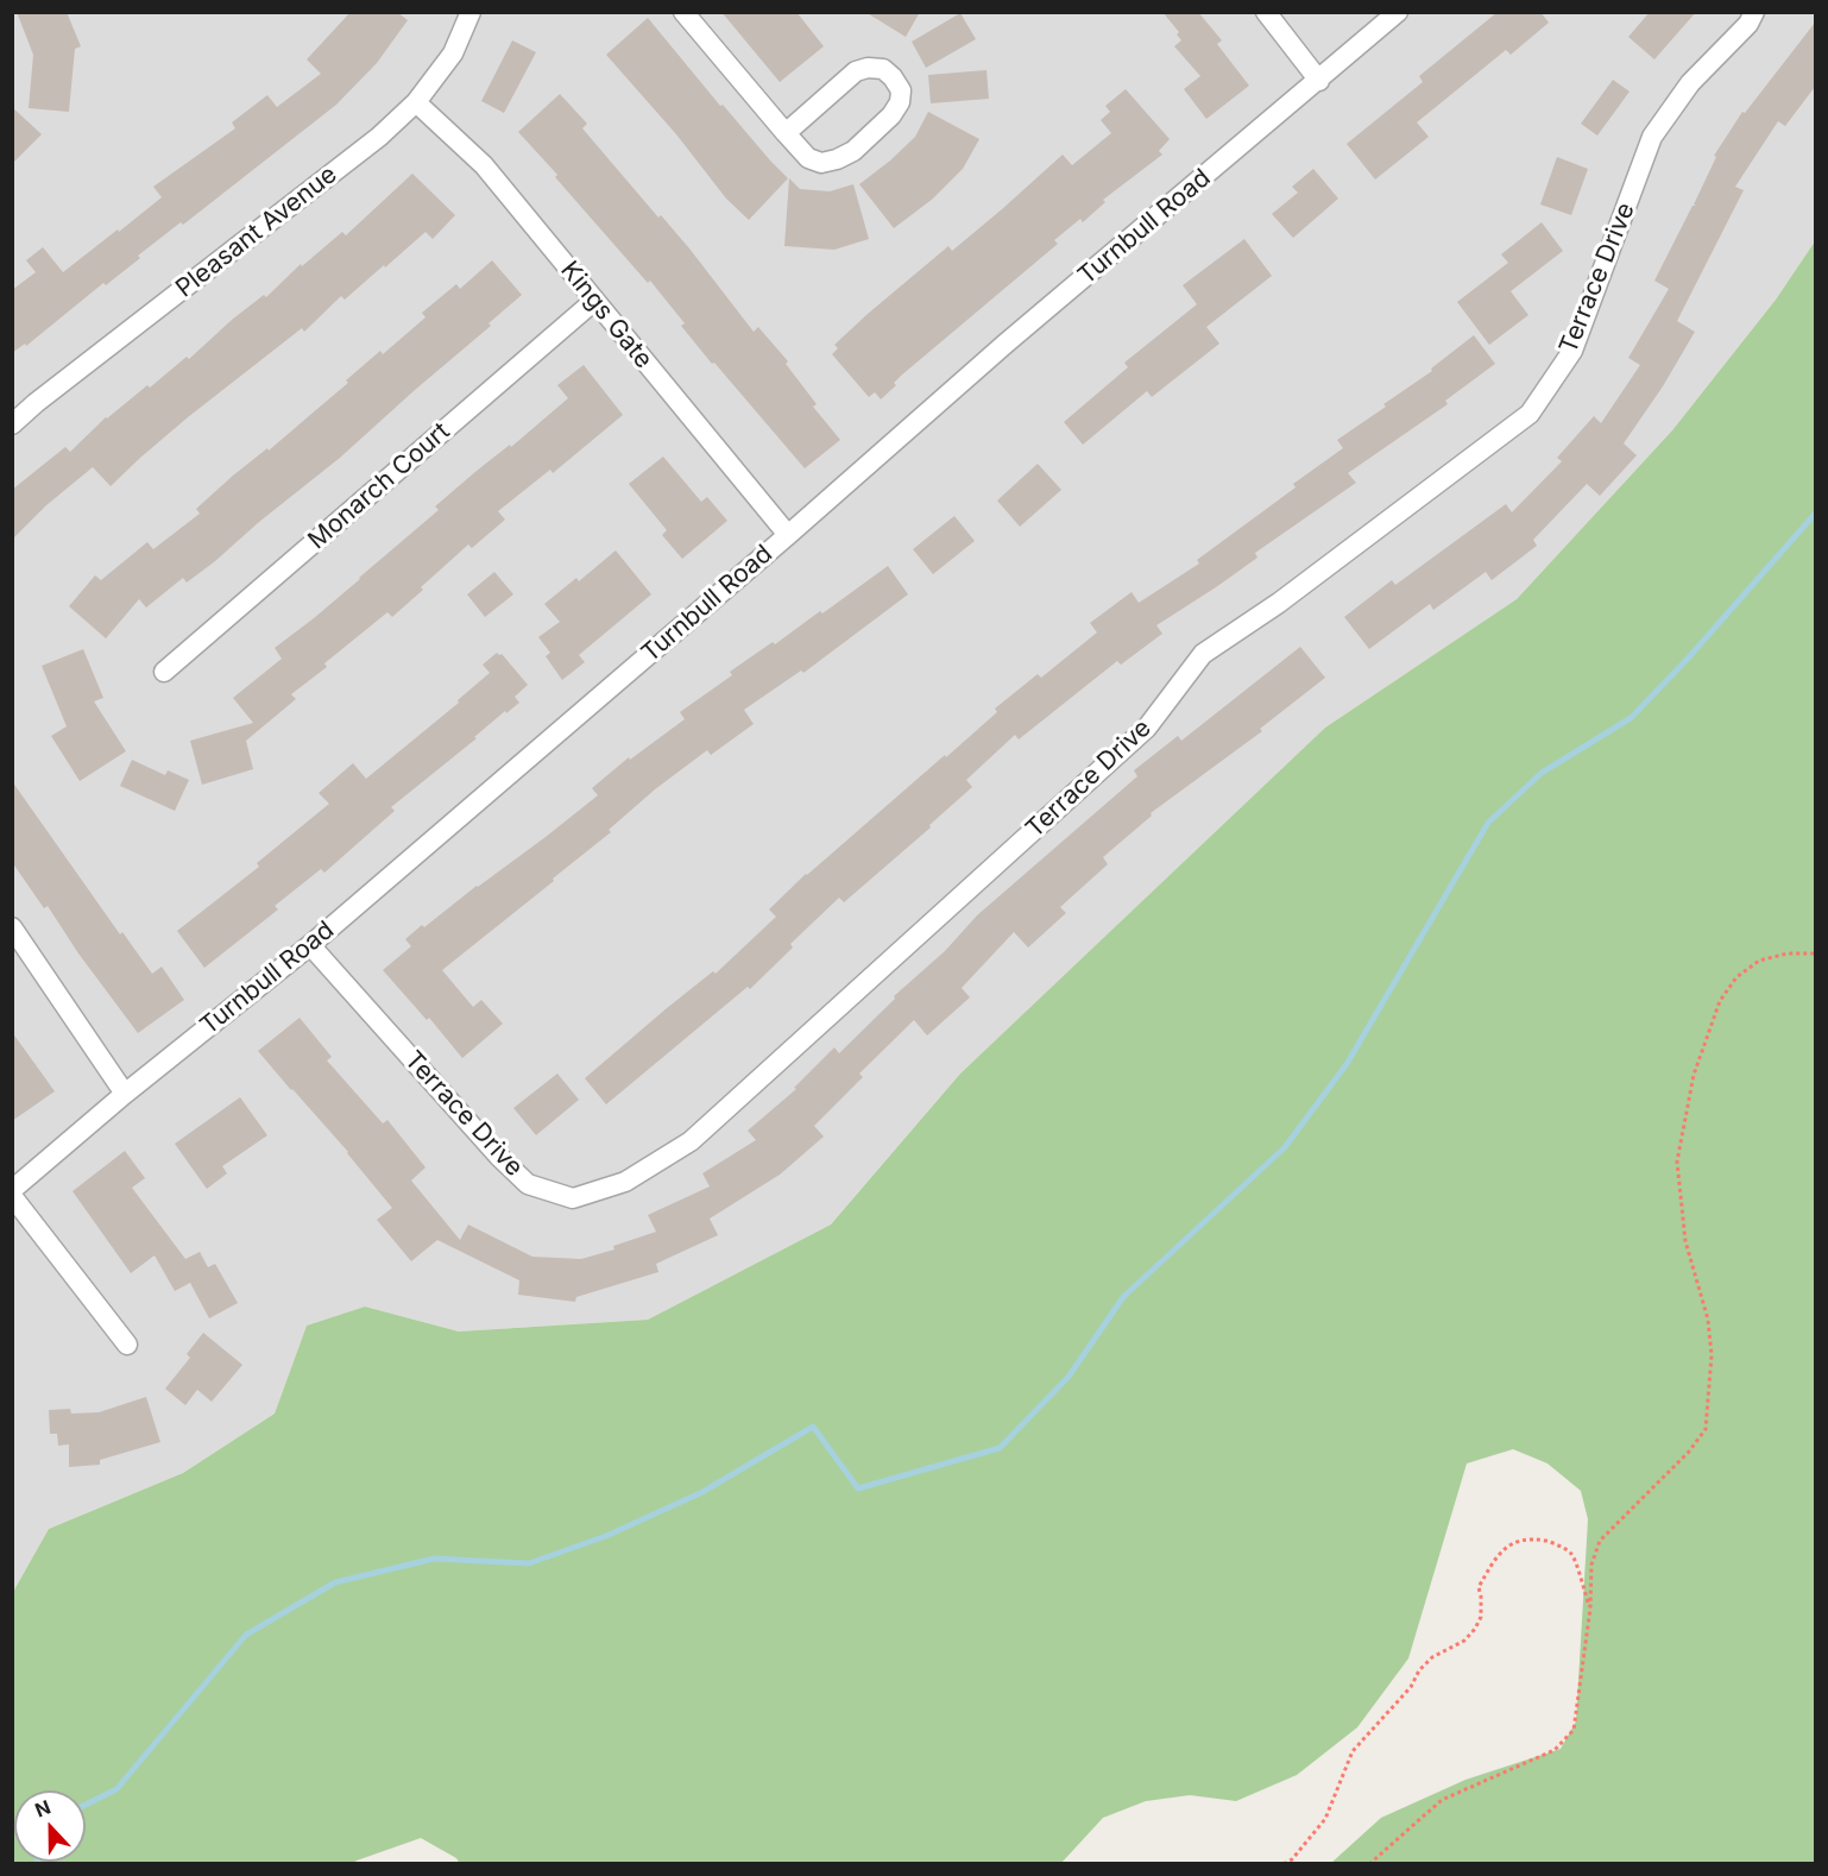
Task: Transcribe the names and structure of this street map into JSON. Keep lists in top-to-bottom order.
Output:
{
  "streets": {
    "street": [
      "Turnbull Road",
      "Pleasant Avenue",
      "Terrace Drive",
      "Kings Gate",
      "Monarch Court"
    ]
  },
  "crossings": [
    ["Turnbull Road", "Terrace Drive"],
    ["Turnbull Road", "Kings Gate"],
    ["Pleasant Avenue", "Kings Gate"],
    ["Kings Gate", "Monarch Court"]
  ],
  "north": "top"
}
